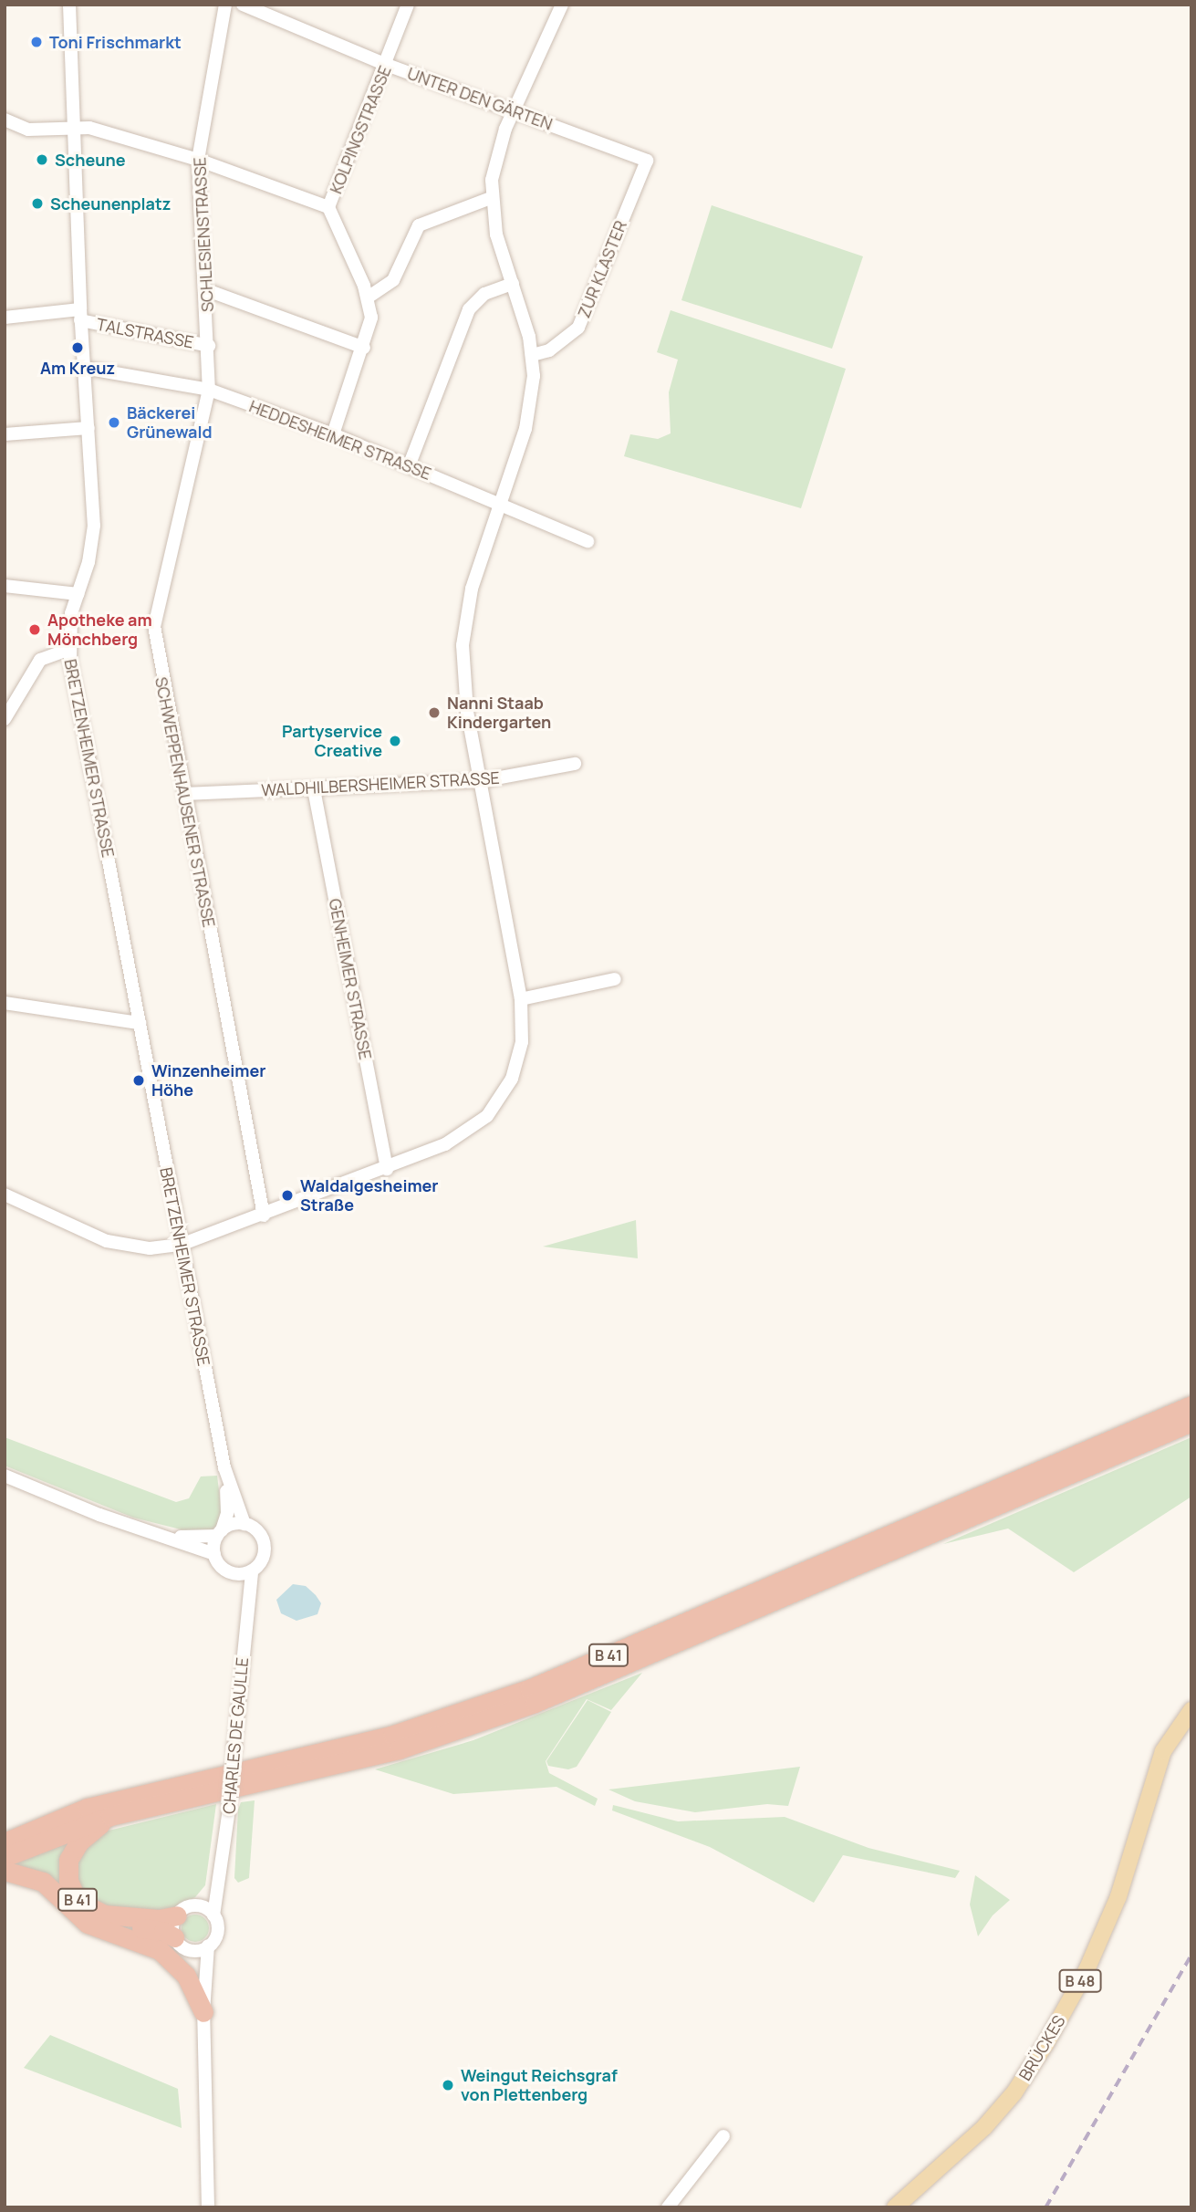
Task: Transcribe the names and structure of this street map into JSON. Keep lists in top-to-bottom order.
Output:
{
  "streets": {
    "highway": ["B 41"],
    "main road": ["B 48", "BRÜCKES"],
    "street": [
      "UNTER DEN GÄRTEN",
      "KOLPINGSTRASSE",
      "SCHLESIENSTRASSE",
      "ZUR KLASTER",
      "TALSTRASSE",
      "HEDDESHEIMER STRASSE",
      "BRETZENHEIMER STRASSE",
      "WALDHILBERSHEIMER STRASSE",
      "SCHWEPPENHAUSENER STRASSE",
      "GENHEIMER STRASSE",
      "CHARLES DE GAULLE"
    ]
  },
  "crossings": [
    ["UNTER DEN GÄRTEN", "KOLPINGSTRASSE"],
    ["UNTER DEN GÄRTEN", "ZUR KLASTER"],
    ["KOLPINGSTRASSE", "HEDDESHEIMER STRASSE"],
    ["SCHLESIENSTRASSE", "TALSTRASSE"],
    ["SCHLESIENSTRASSE", "HEDDESHEIMER STRASSE"],
    ["SCHLESIENSTRASSE", "SCHWEPPENHAUSENER STRASSE"],
    ["TALSTRASSE", "BRETZENHEIMER STRASSE"],
    ["HEDDESHEIMER STRASSE", "BRETZENHEIMER STRASSE"],
    ["HEDDESHEIMER STRASSE", "SCHWEPPENHAUSENER STRASSE"],
    ["BRETZENHEIMER STRASSE", "CHARLES DE GAULLE"],
    ["WALDHILBERSHEIMER STRASSE", "SCHWEPPENHAUSENER STRASSE"],
    ["WALDHILBERSHEIMER STRASSE", "GENHEIMER STRASSE"],
    ["B 41", "CHARLES DE GAULLE"]
  ],
  "places": [
    "Toni Frischmarkt",
    "Scheune",
    "Scheunenplatz",
    "Am Kreuz",
    "Bäckerei Grünewald",
    "Apotheke am Mönchberg",
    "Nanni Staab Kindergarten",
    "Partyservice Creative",
    "Winzenheimer Höhe",
    "Waldalgesheimer Straße",
    "Weingut Reichsgraf von Plettenberg"
  ]
}
